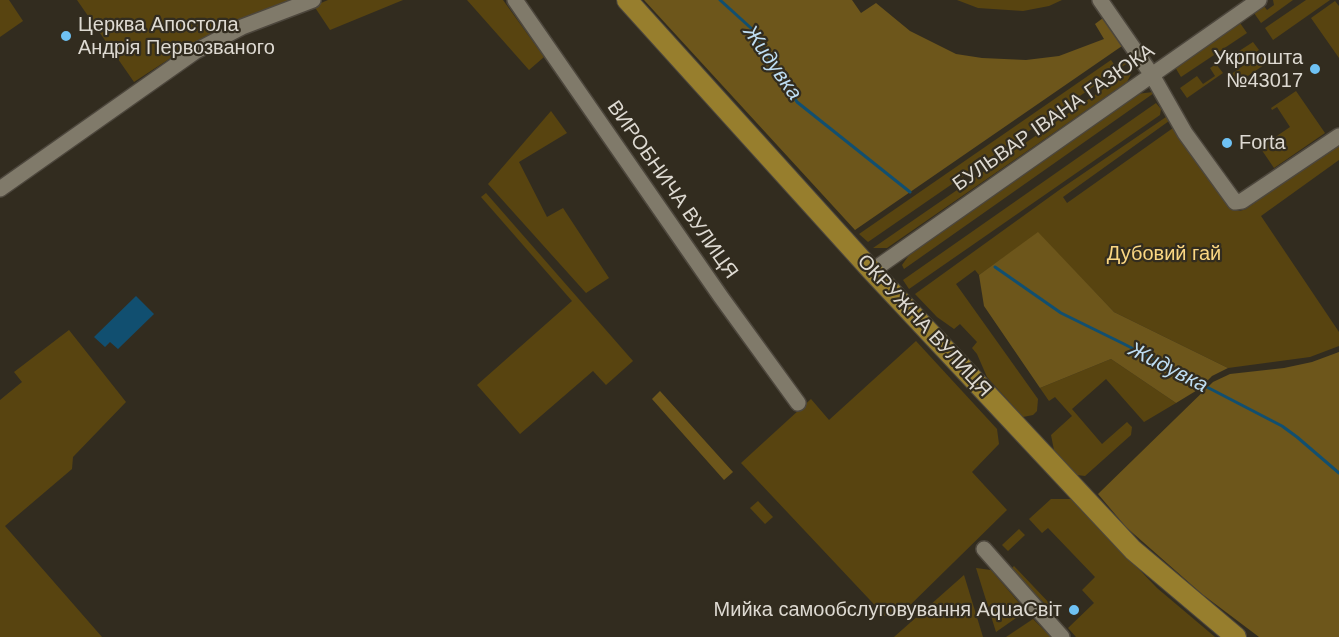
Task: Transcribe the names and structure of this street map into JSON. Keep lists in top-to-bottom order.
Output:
{
  "streets": {
    "main road": ["ОКРУЖНА ВУЛИЦЯ"],
    "street": ["БУЛЬВАР ІВАНА ГАЗЮКА", "ВИРОБНИЧА ВУЛИЦЯ"]
  },
  "crossings": [
    ["БУЛЬВАР ІВАНА ГАЗЮКА", "ОКРУЖНА ВУЛИЦЯ"]
  ],
  "water": ["Жидувка"],
  "parks": ["Дубовий гай"],
  "places": [
    "Церква Апостола Андрія Первозваного",
    "Укрпошта №43017",
    "Forta",
    "Мийка самообслуговування AquaСвіт"
  ]
}
